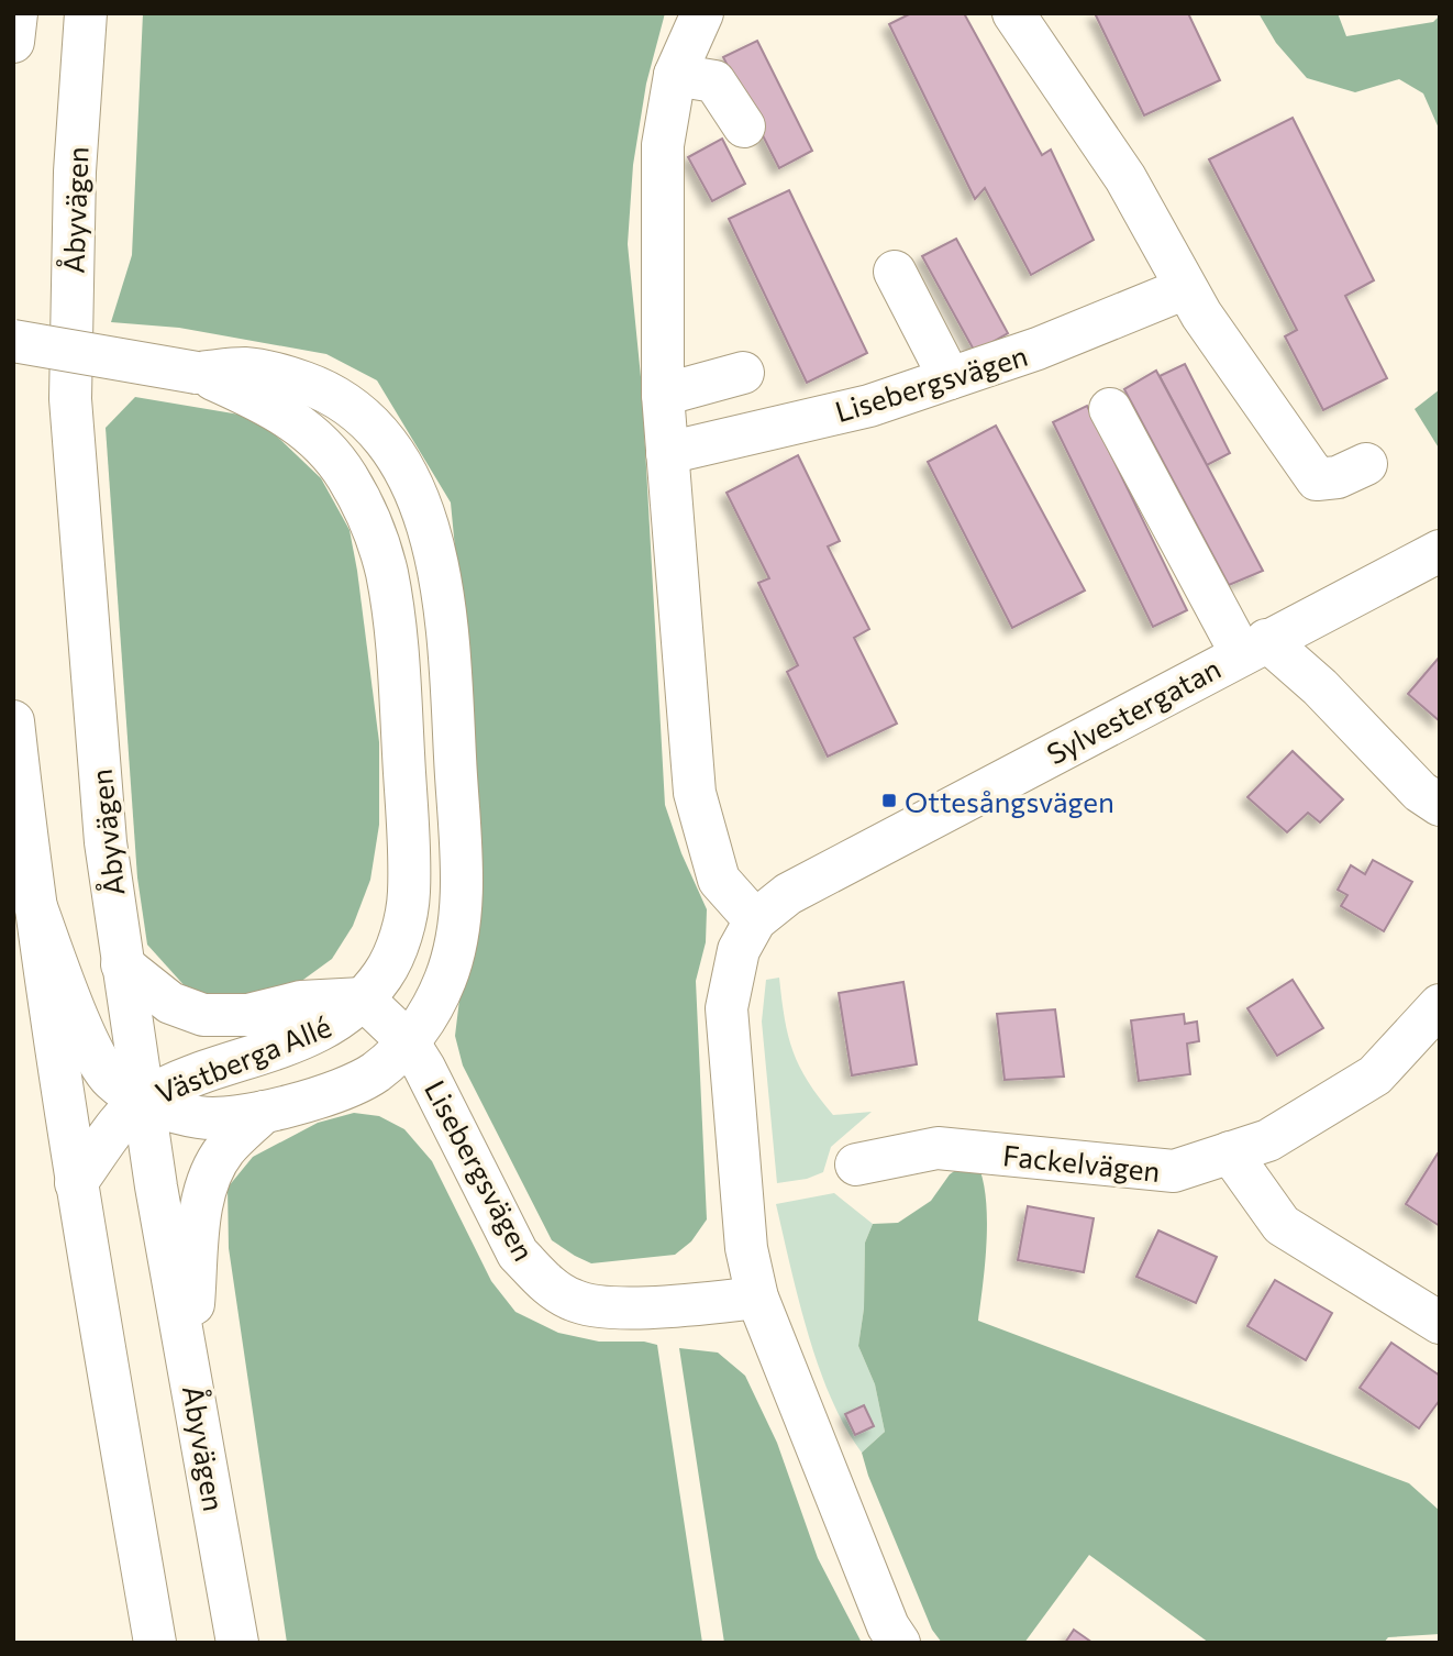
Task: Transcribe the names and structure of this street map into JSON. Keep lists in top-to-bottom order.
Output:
{
  "streets": {
    "street": [
      "Åbyvägen",
      "Lisebergsvägen",
      "Sylvestergatan",
      "Västberga Allé",
      "Fackelvägen"
    ]
  },
  "crossings": [
    ["Åbyvägen", "Västberga Allé"],
    ["Lisebergsvägen", "Västberga Allé"]
  ],
  "places": {
    "transit": ["Ottesångsvägen"]
  }
}
